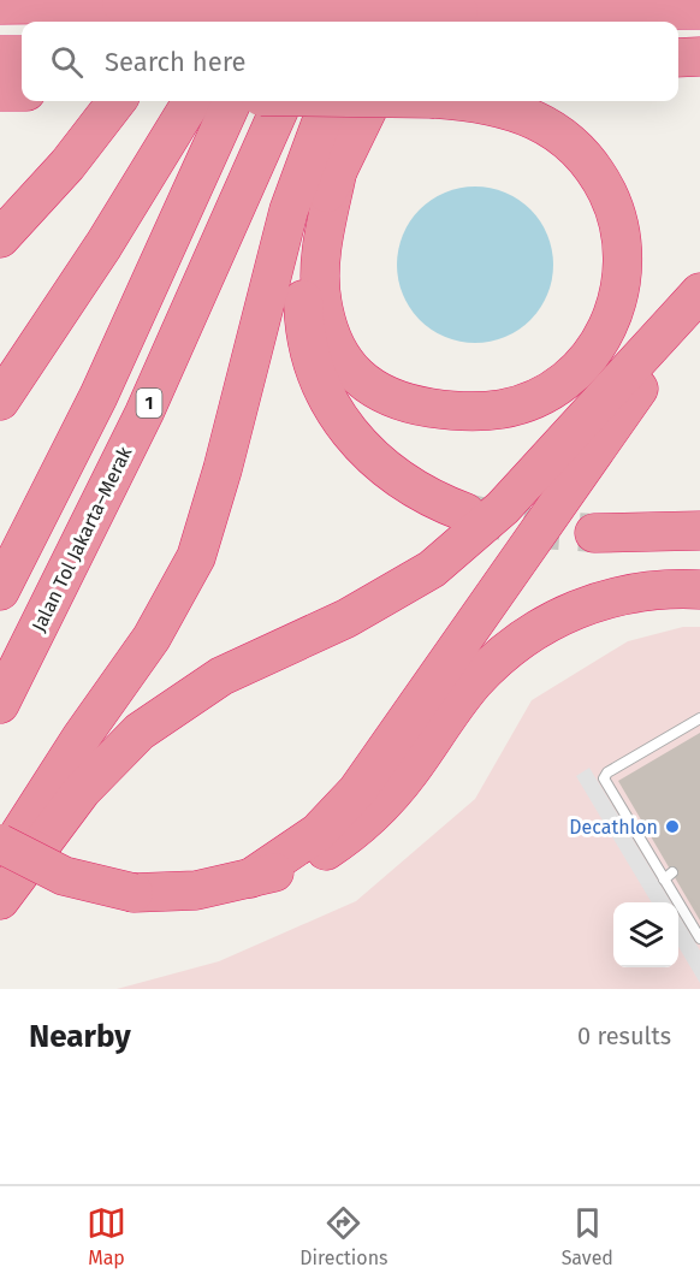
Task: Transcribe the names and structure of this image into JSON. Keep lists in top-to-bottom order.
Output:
{
  "streets": {
    "highway": ["1", "Jalan Tol Jakarta–Merak"]
  },
  "places": ["Decathlon"],
  "page": {
    "search": "Search here",
    "heading": ["Nearby", "0 results"],
    "nav": ["Map", "Directions", "Saved"]
  }
}
